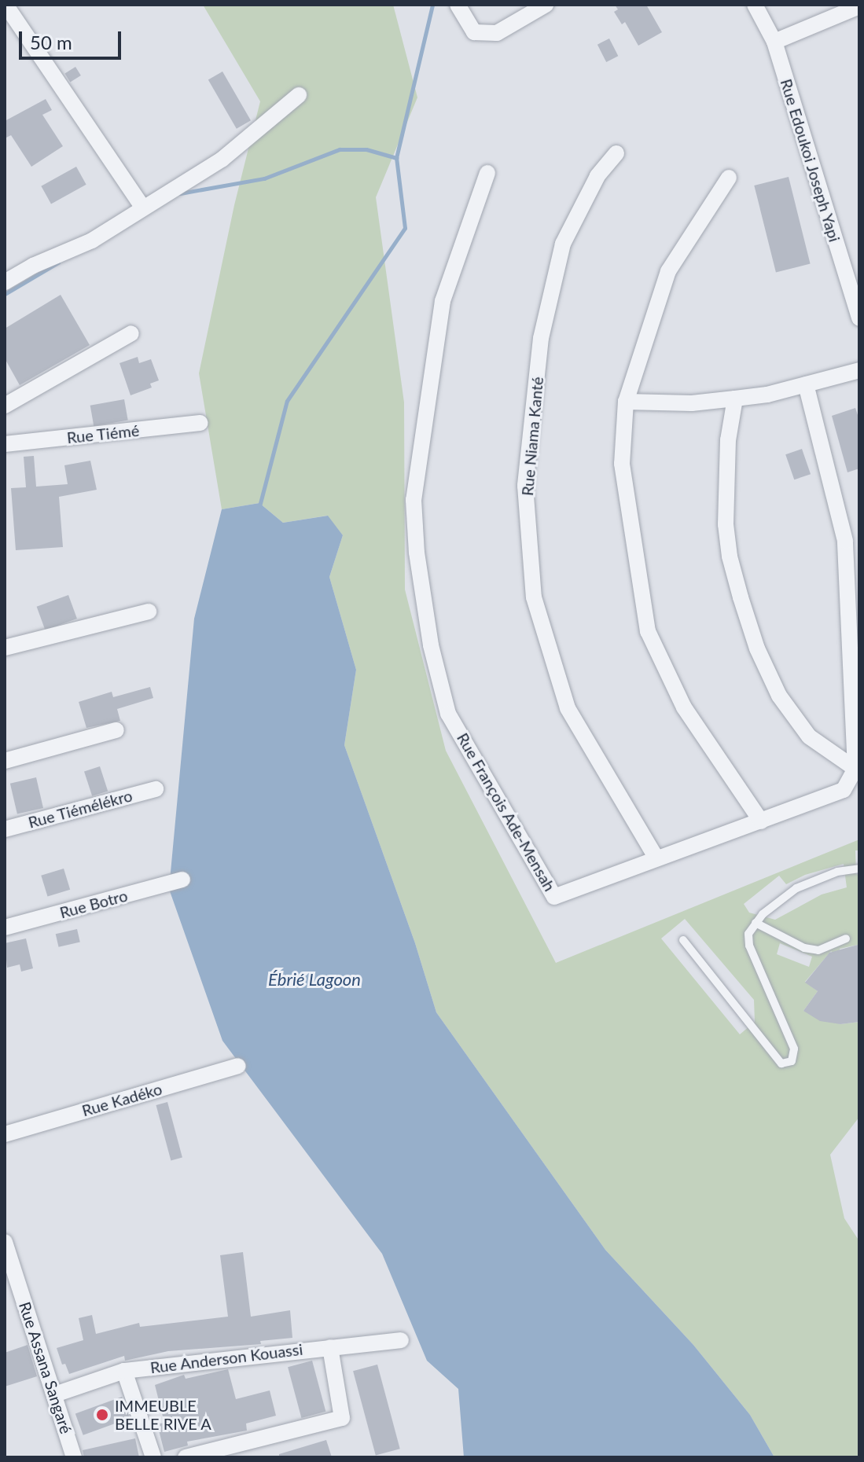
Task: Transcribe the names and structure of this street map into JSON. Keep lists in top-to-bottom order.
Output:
{
  "streets": {
    "street": [
      "Rue Edoukoi Joseph Yapi",
      "Rue Tiémé",
      "Rue Niama Kanté",
      "Rue Tiémélékro",
      "Rue François Ade-Mensah",
      "Rue Botro",
      "Rue Kadéko",
      "Rue Anderson Kouassi",
      "Rue Assana Sangaré"
    ]
  },
  "crossings": [
    ["Rue Niama Kanté", "Rue François Ade-Mensah"],
    ["Rue Anderson Kouassi", "Rue Assana Sangaré"]
  ],
  "water": ["Ébrié Lagoon"],
  "places": ["IMMEUBLE BELLE RIVE A"],
  "scale_bar": "50 m"
}
